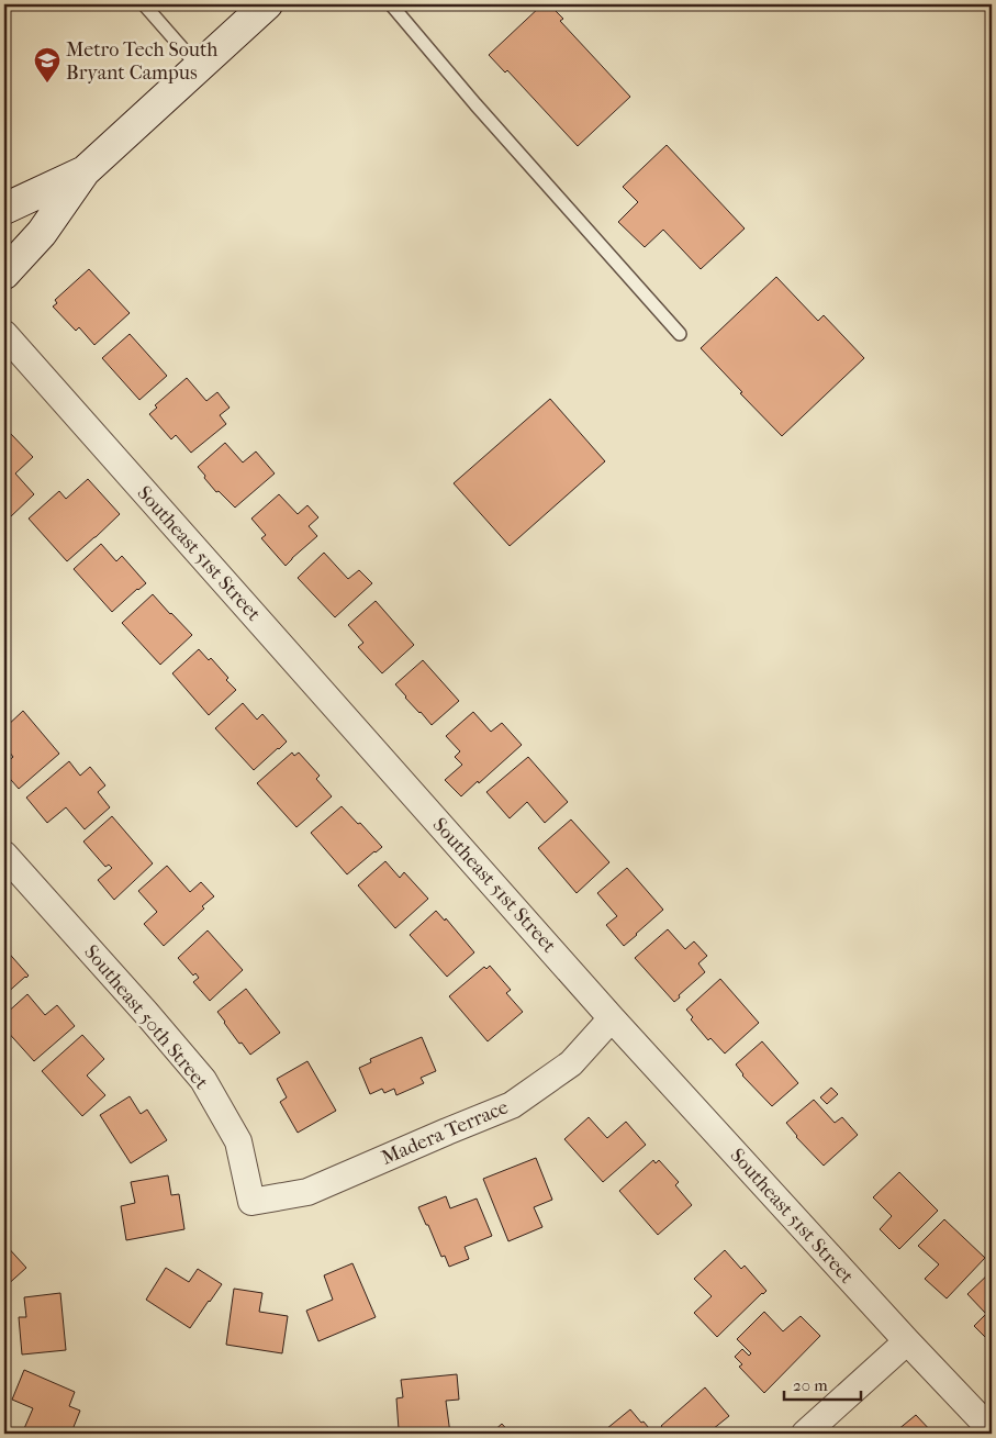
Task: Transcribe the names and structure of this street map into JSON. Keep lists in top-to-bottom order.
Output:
{
  "streets": {
    "street": ["Southeast 51st Street", "Southeast 50th Street", "Madera Terrace"]
  },
  "crossings": [
    ["Southeast 51st Street", "Madera Terrace"],
    ["Southeast 50th Street", "Madera Terrace"]
  ],
  "places": {
    "school or university": ["Metro Tech South Bryant Campus"]
  },
  "scale_bar": "20 m"
}
